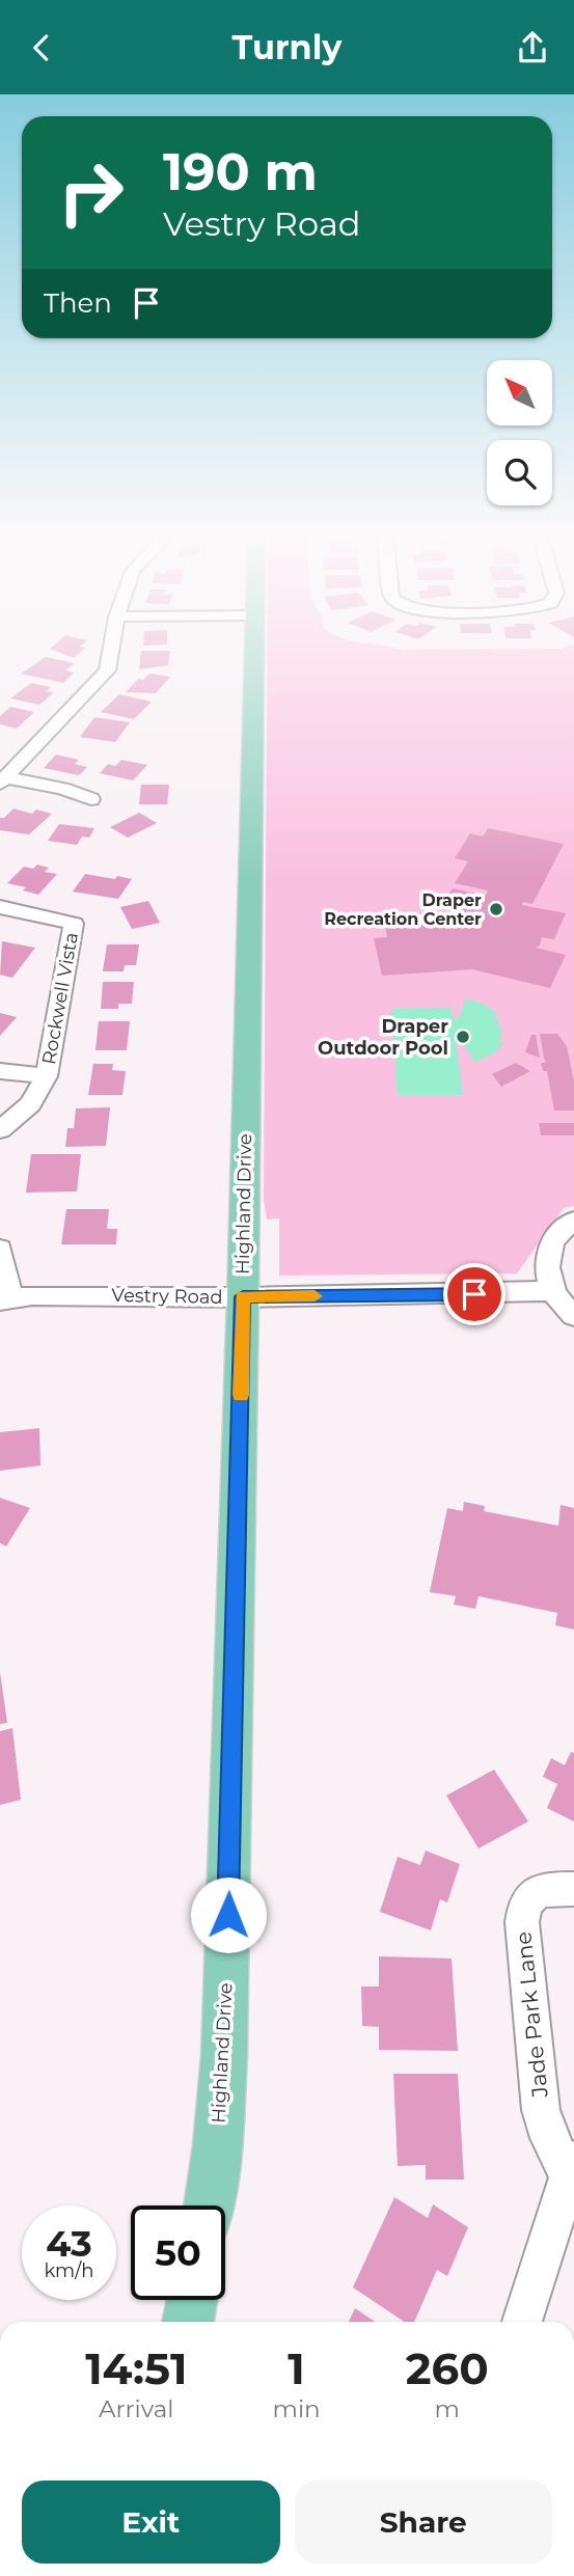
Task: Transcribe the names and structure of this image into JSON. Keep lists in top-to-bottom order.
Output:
{
  "streets": {
    "main road": ["Highland Drive"],
    "street": ["Rockwell Vista", "Vestry Road", "Jade Park Lane"]
  },
  "crossings": [
    ["Highland Drive", "Vestry Road"]
  ],
  "places": ["Draper Recreation Center", "Draper Outdoor Pool"],
  "north": "top left",
  "page": {
    "header": "Turnly",
    "turn": ["190 m", "Vestry Road"],
    "then": "Then",
    "speed": "43 km/h",
    "limit": "50",
    "eta": [
      "14:51",
      "Arrival",
      "1",
      "min",
      "260",
      "m"
    ],
    "buttons": ["Exit", "Share"]
  }
}
